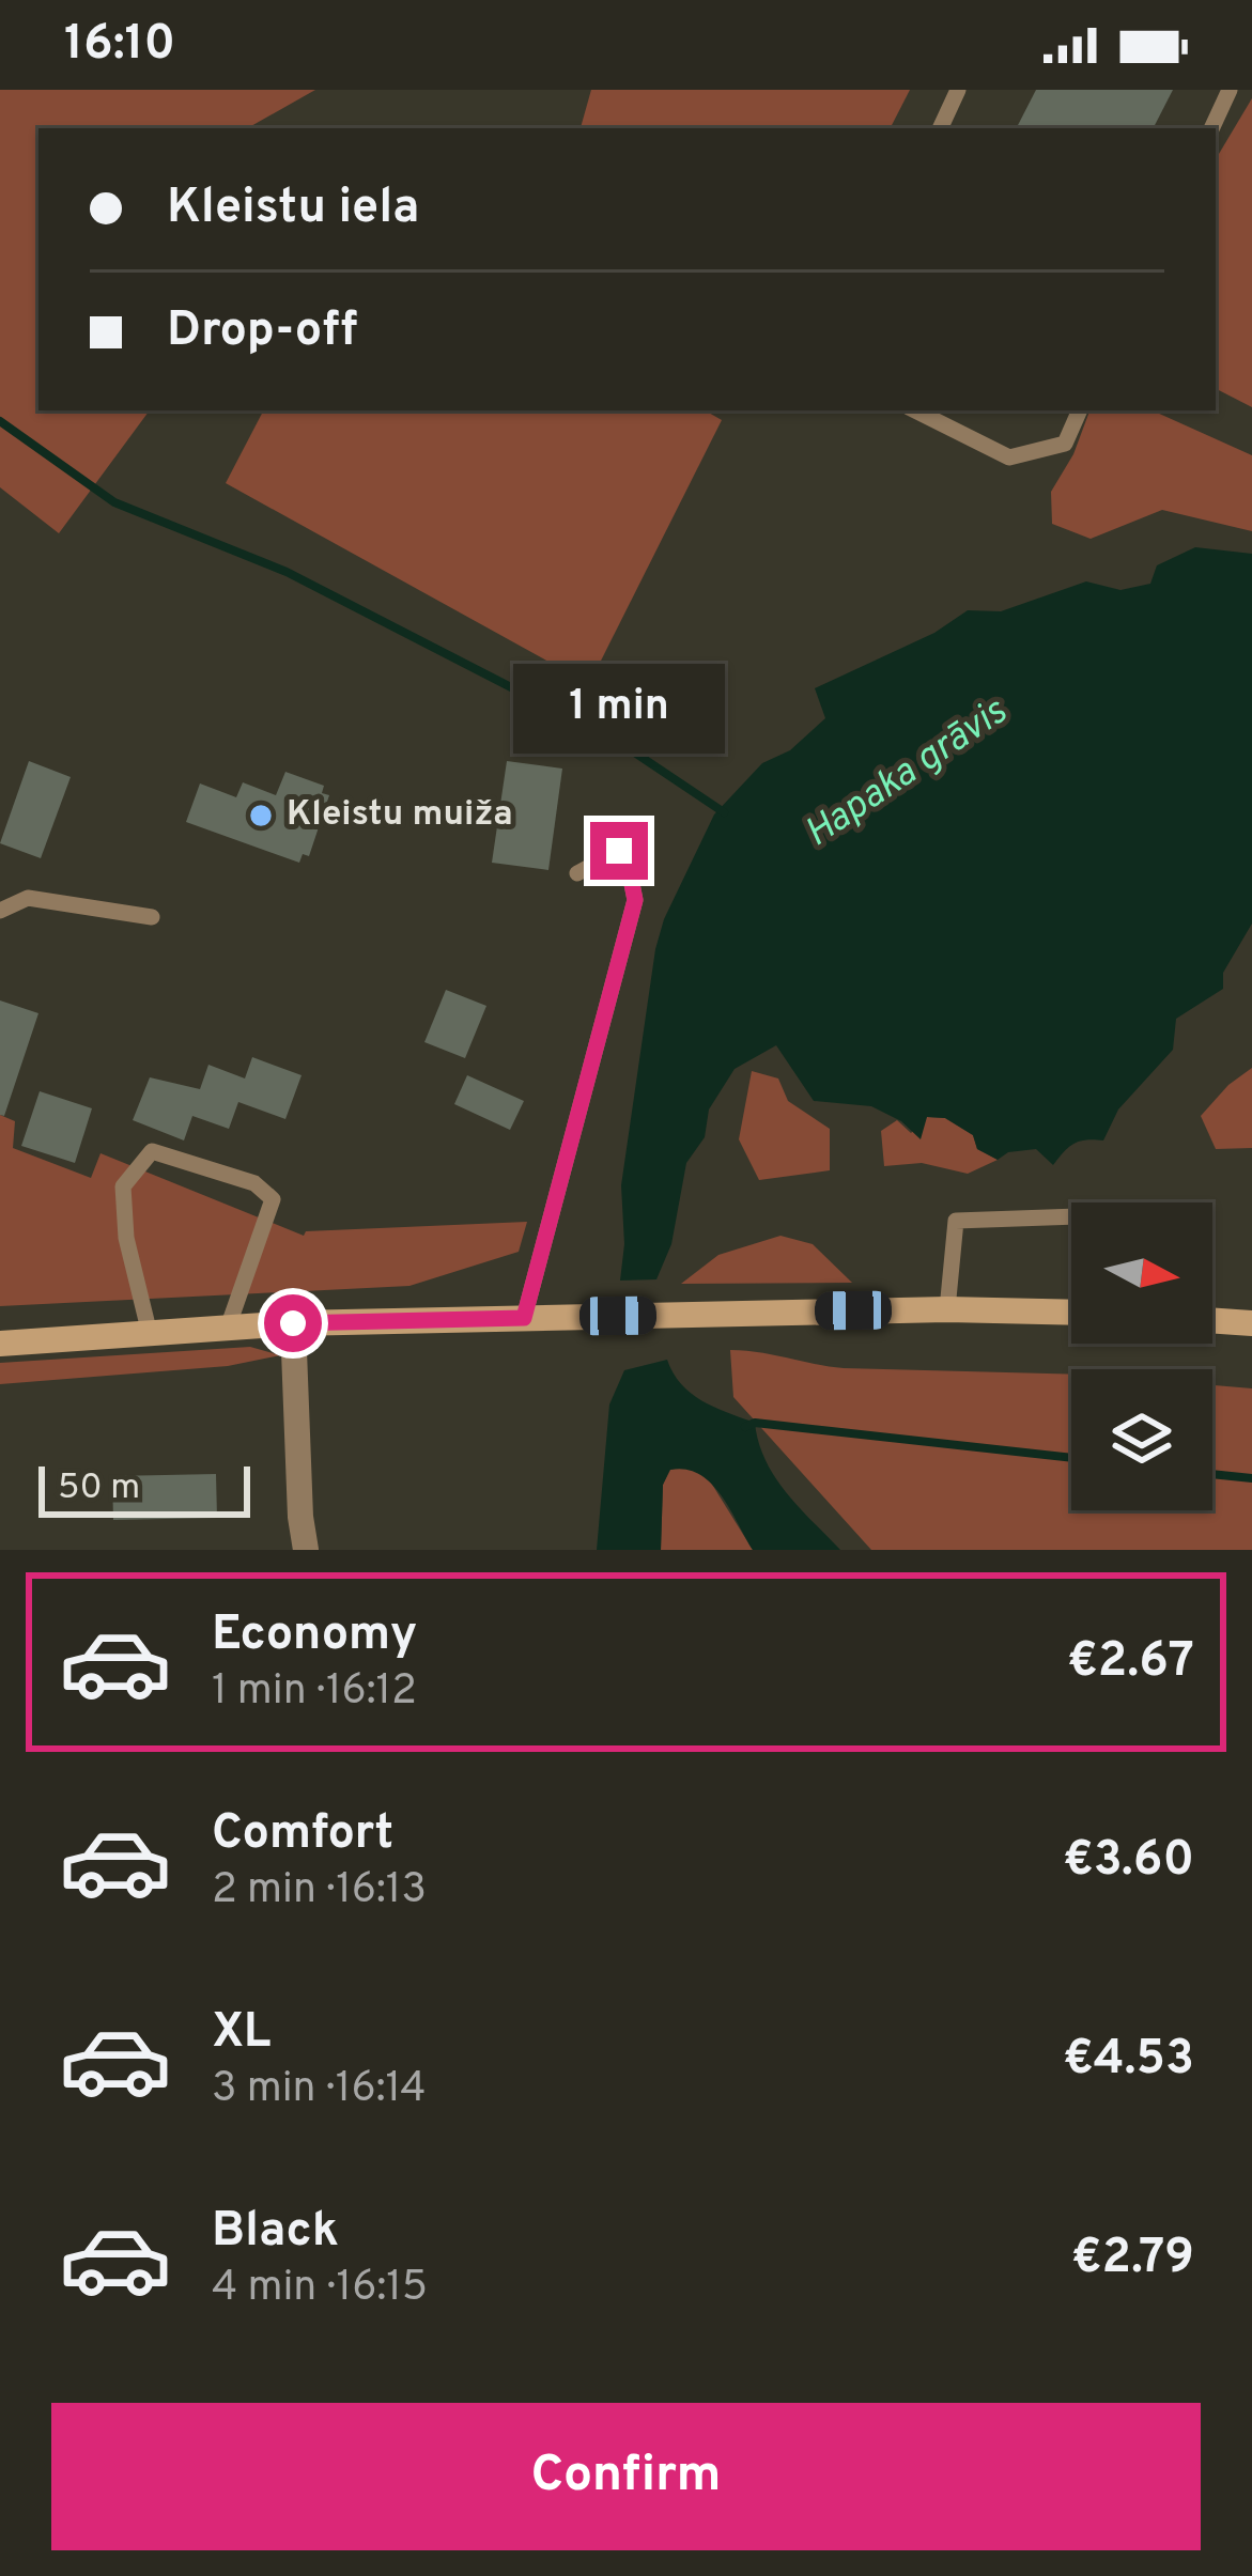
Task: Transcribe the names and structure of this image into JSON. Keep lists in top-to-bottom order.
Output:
{
  "water": ["Hapaka grāvis"],
  "places": ["Kleistu muiža"],
  "scale_bar": "50 m",
  "north": "right",
  "page": {
    "status": "16:10",
    "banner": ["Kleistu iela", "Drop-off"],
    "bubble": "1 min",
    "scale": "50 m",
    "list": [
      {
        "name": "Economy",
        "note": "1 min · 16:12",
        "value": "€2.67"
      },
      {
        "name": "Comfort",
        "note": "2 min · 16:13",
        "value": "€3.60"
      },
      {
        "name": "XL",
        "note": "3 min · 16:14",
        "value": "€4.53"
      },
      {
        "name": "Black",
        "note": "4 min · 16:15",
        "value": "€2.79"
      }
    ],
    "buttons": "Confirm"
  }
}
